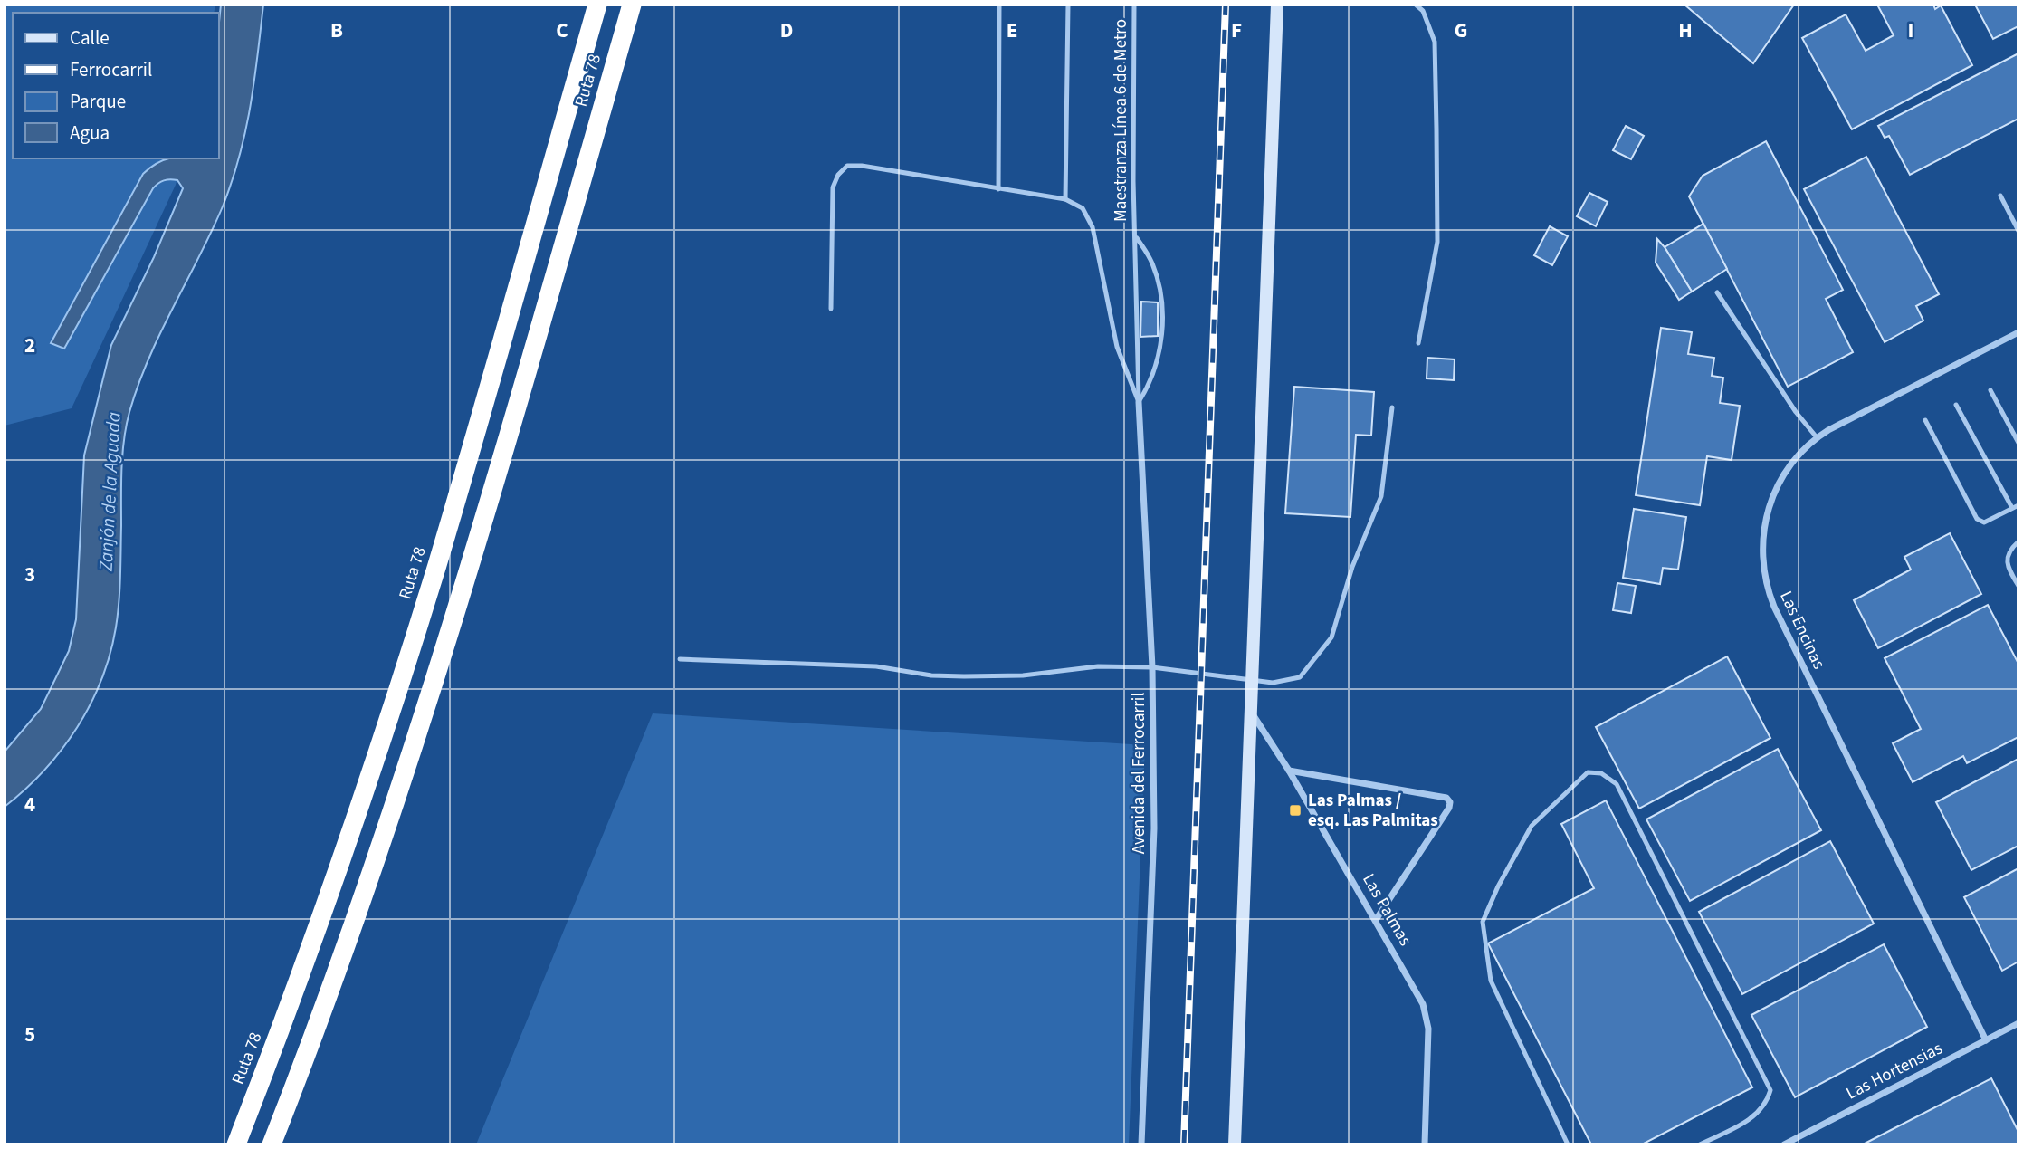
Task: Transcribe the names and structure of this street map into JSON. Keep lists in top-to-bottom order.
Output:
{
  "streets": {
    "highway": ["Ruta 78"],
    "street": [
      "Las Encinas",
      "Avenida del Ferrocarril",
      "Las Palmas",
      "Las Hortensias"
    ],
    "lane": ["Maestranza Línea 6 de Metro"]
  },
  "crossings": [
    ["Maestranza Línea 6 de Metro", "Avenida del Ferrocarril"],
    ["Las Encinas", "Las Hortensias"]
  ],
  "water": ["Zanjón de la Aguada"],
  "places": {
    "transit": ["Las Palmas / esq. Las Palmitas"]
  },
  "legend": [
    "Calle",
    "Ferrocarril",
    "Parque",
    "Agua"
  ],
  "grid": {
    "columns": [
      "B",
      "C",
      "D",
      "E",
      "F",
      "G",
      "H",
      "I"
    ],
    "rows": [
      "2",
      "3",
      "4",
      "5"
    ]
  }
}
